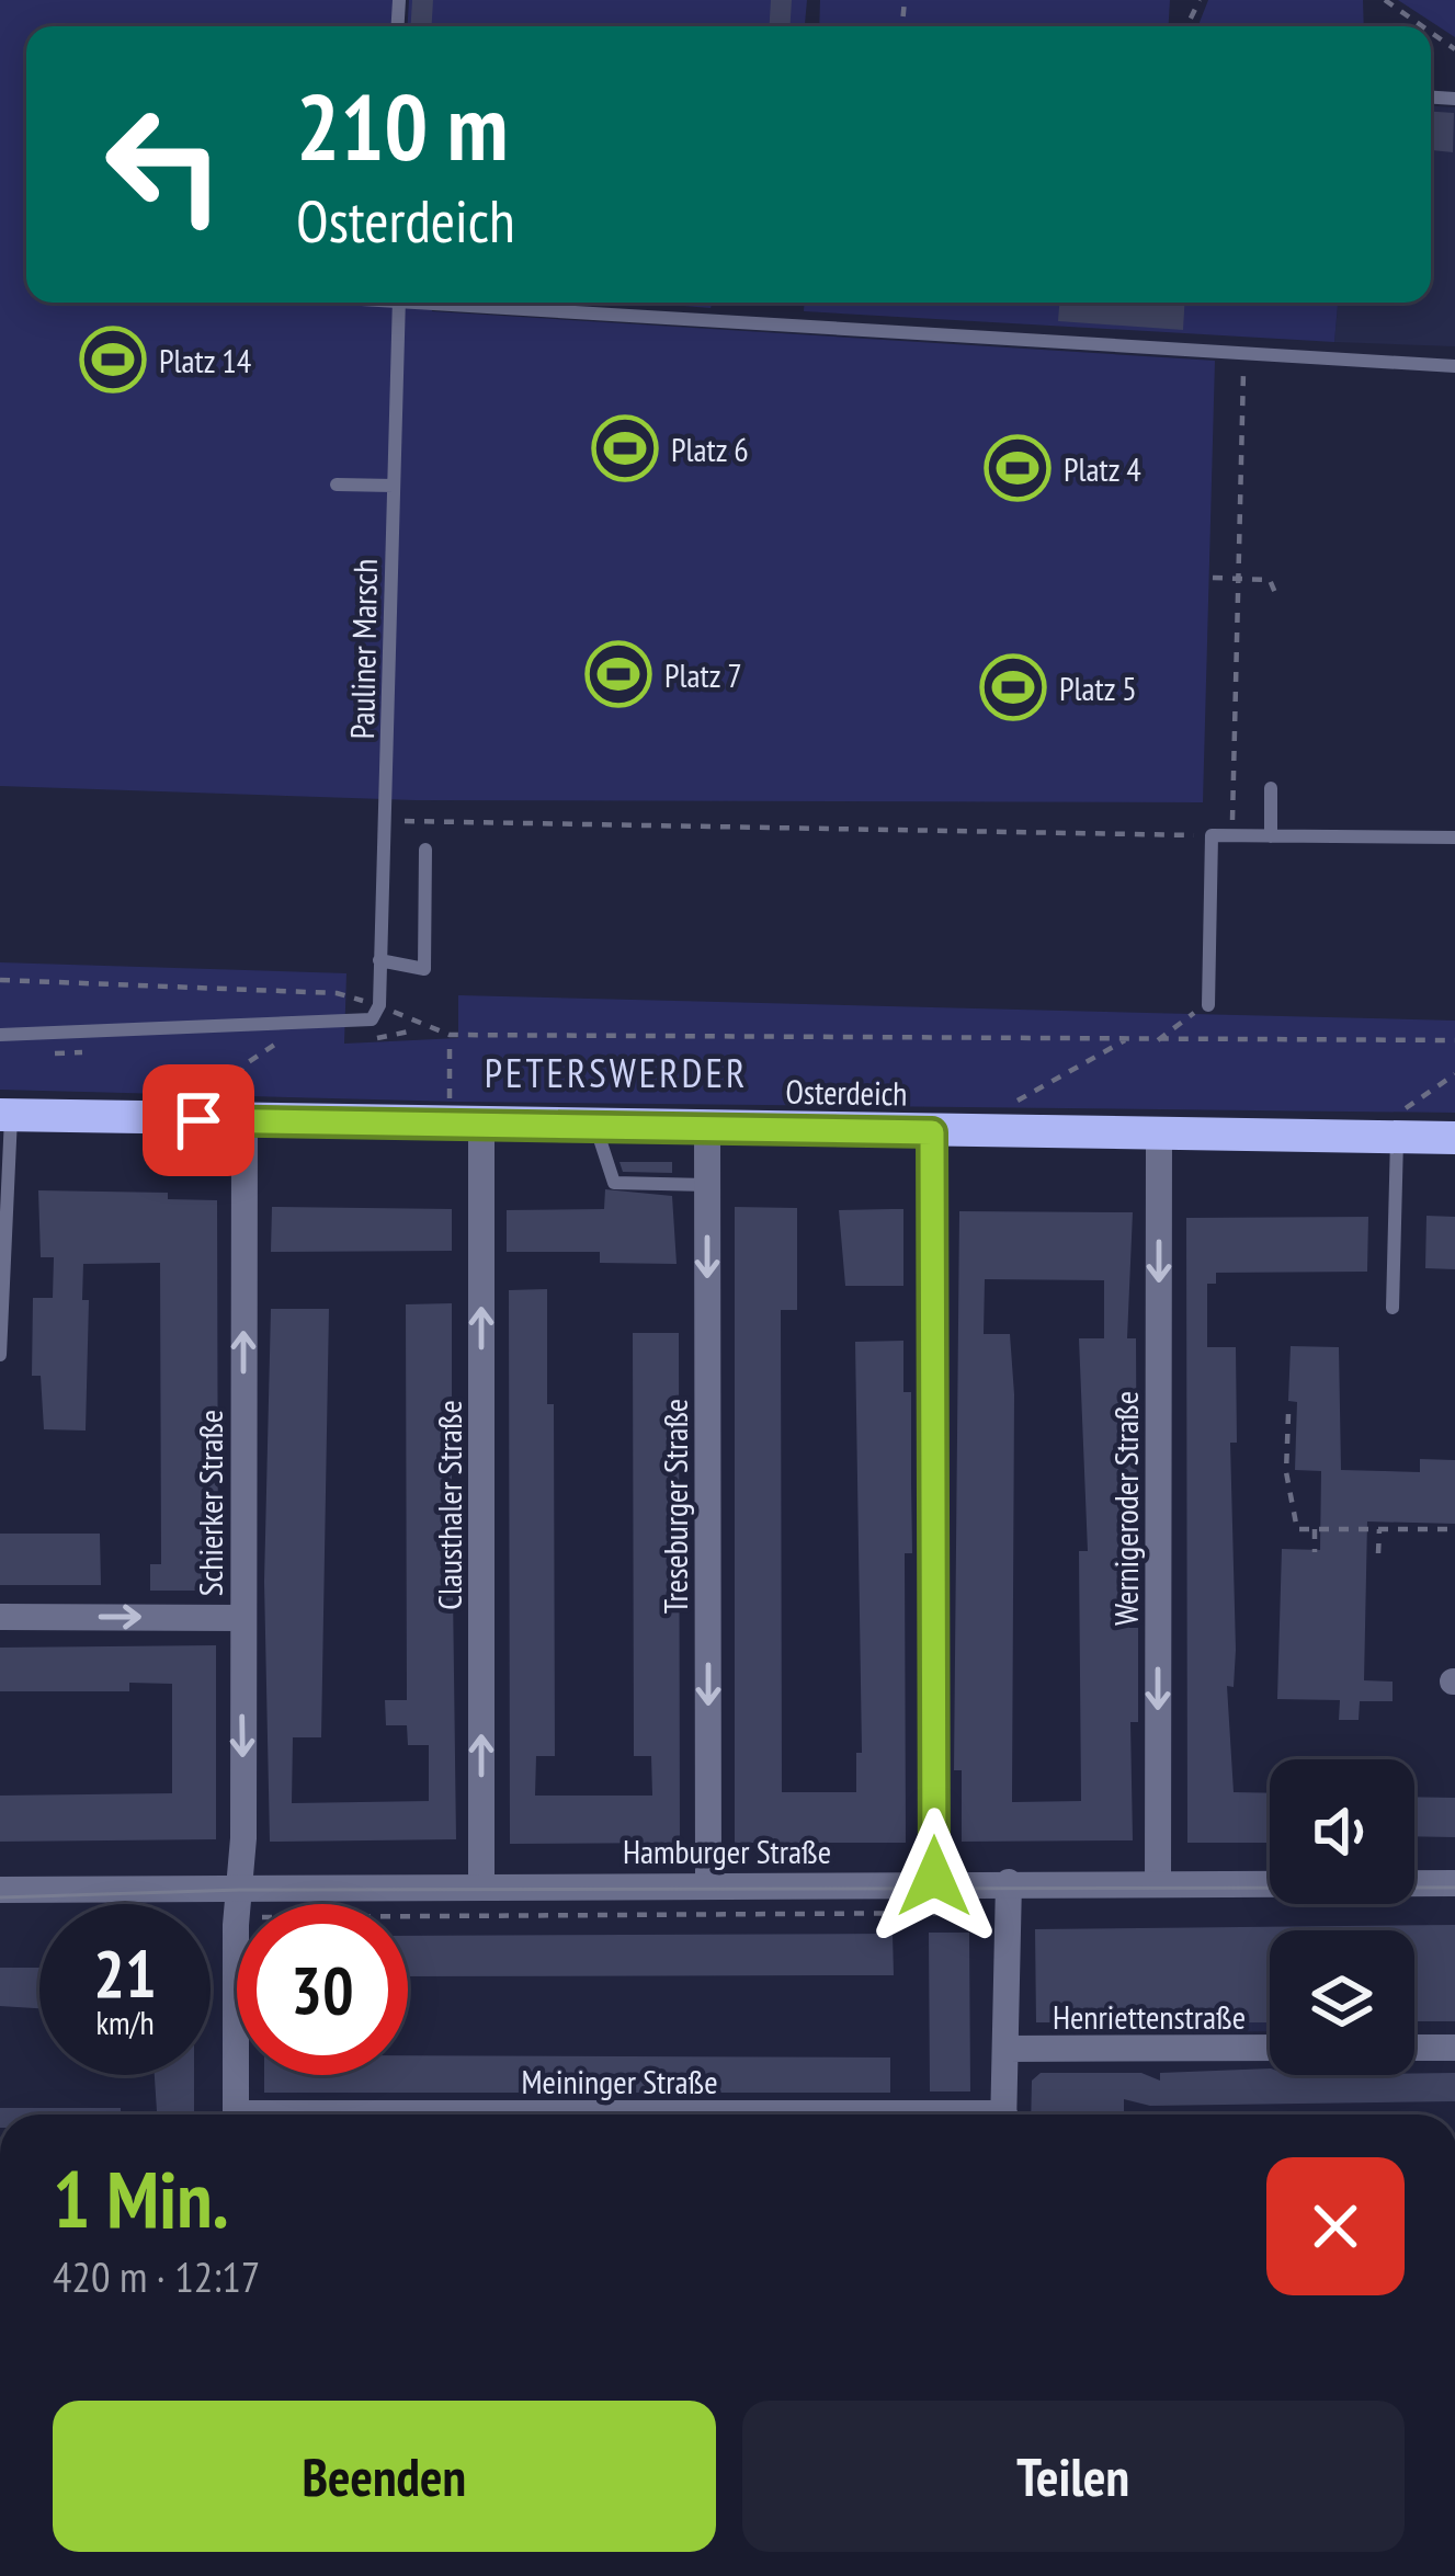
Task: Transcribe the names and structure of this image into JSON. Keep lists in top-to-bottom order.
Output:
{
  "streets": {
    "main road": ["Osterdeich"],
    "street": [
      "Schierker Straße",
      "Clausthaler Straße",
      "Treseburger Straße",
      "Wernigeroder Straße",
      "Hamburger Straße",
      "Henriettenstraße"
    ],
    "lane": ["Pauliner Marsch"]
  },
  "crossings": [
    ["Osterdeich", "Schierker Straße"],
    ["Osterdeich", "Clausthaler Straße"],
    ["Osterdeich", "Treseburger Straße"],
    ["Osterdeich", "Wernigeroder Straße"],
    ["Schierker Straße", "Hamburger Straße"],
    ["Clausthaler Straße", "Hamburger Straße"],
    ["Treseburger Straße", "Hamburger Straße"],
    ["Wernigeroder Straße", "Hamburger Straße"]
  ],
  "one_way": ["Clausthaler Straße"],
  "districts": ["PETERSWERDER"],
  "places": {
    "sports": [
      "Platz 14",
      "Platz 6",
      "Platz 4",
      "Platz 7",
      "Platz 5"
    ]
  },
  "page": {
    "turn": ["210 m", "Osterdeich"],
    "speed": "21 km/h",
    "limit": "30",
    "heading": ["1 Min.", "420 m · 12:17"],
    "buttons": ["Beenden", "Teilen"]
  }
}
